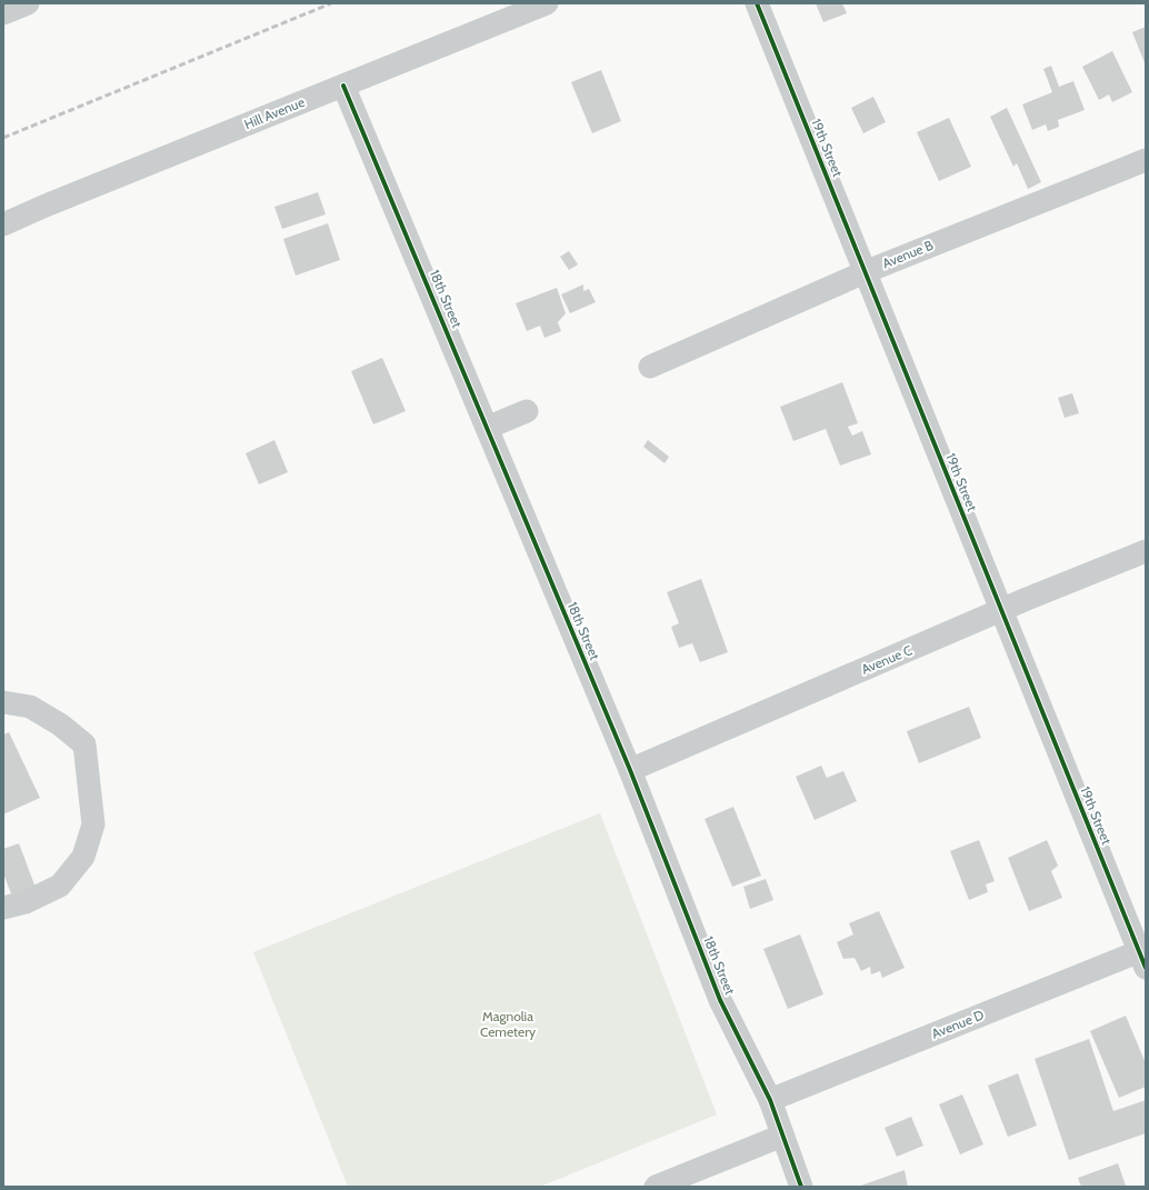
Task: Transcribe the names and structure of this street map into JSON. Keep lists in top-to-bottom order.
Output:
{
  "streets": {
    "street": [
      "Hill Avenue",
      "19th Street",
      "Avenue B",
      "18th Street",
      "Avenue C",
      "Avenue D"
    ]
  },
  "crossings": [
    ["Hill Avenue", "18th Street"],
    ["19th Street", "Avenue B"],
    ["19th Street", "Avenue C"],
    ["19th Street", "Avenue D"],
    ["18th Street", "Avenue C"],
    ["18th Street", "Avenue D"]
  ],
  "parks": ["Magnolia Cemetery"]
}
